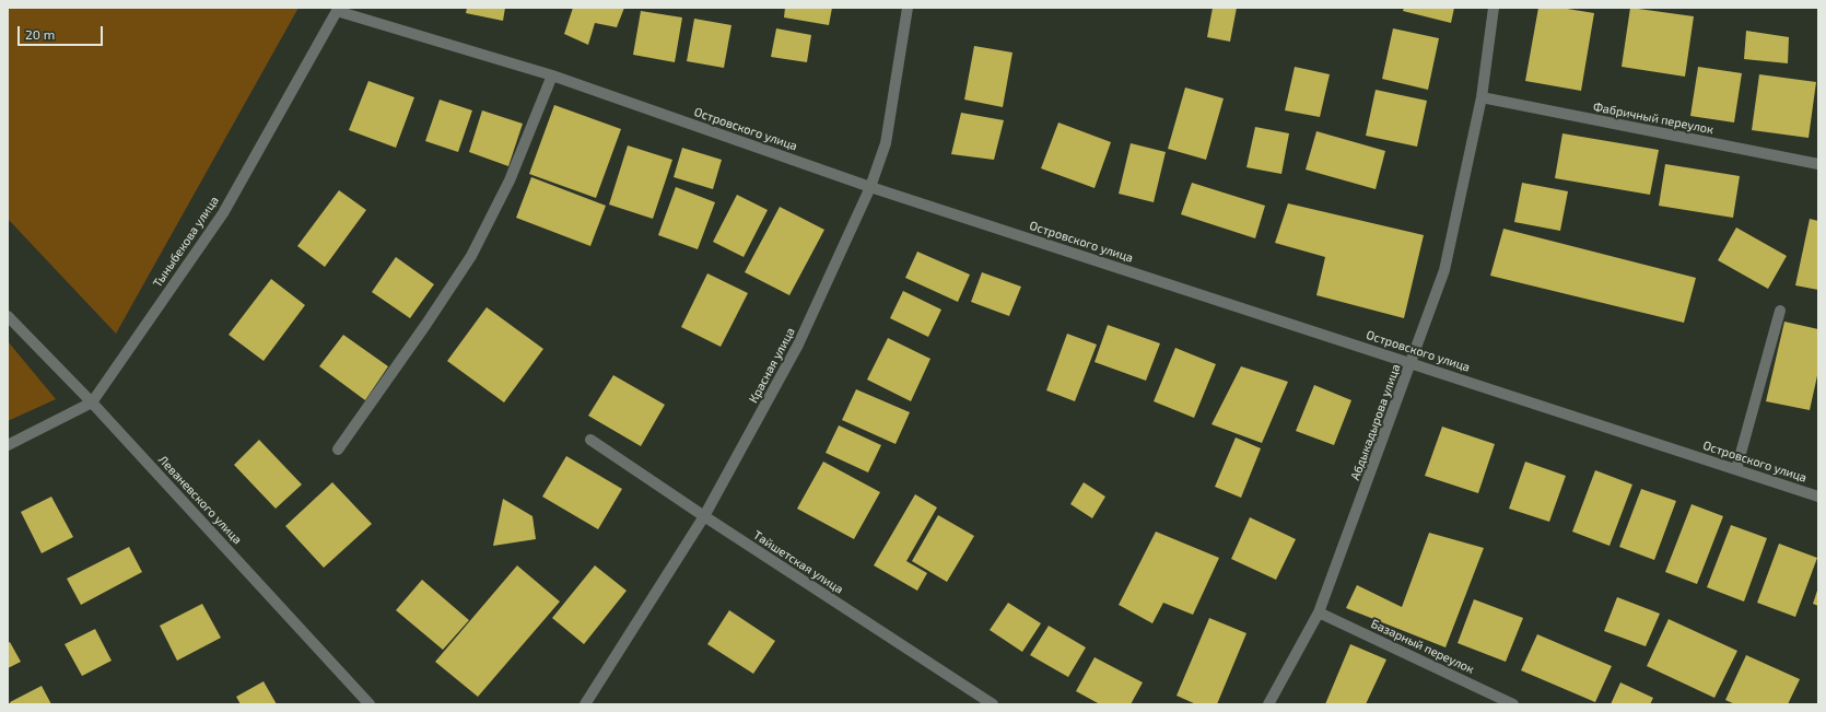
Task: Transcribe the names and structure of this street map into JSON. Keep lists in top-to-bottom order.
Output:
{
  "streets": {
    "street": [
      "Фабричный переулок",
      "Островского улица",
      "Тыныбекова улица",
      "Красная улица",
      "Абдыкадырова улица",
      "Леваневского улица",
      "Тайшетская улица",
      "Базарный переулок"
    ]
  },
  "crossings": [
    ["Фабричный переулок", "Абдыкадырова улица"],
    ["Островского улица", "Тыныбекова улица"],
    ["Островского улица", "Красная улица"],
    ["Островского улица", "Абдыкадырова улица"],
    ["Тыныбекова улица", "Леваневского улица"],
    ["Красная улица", "Тайшетская улица"],
    ["Абдыкадырова улица", "Базарный переулок"]
  ],
  "scale_bar": "20 m"
}
